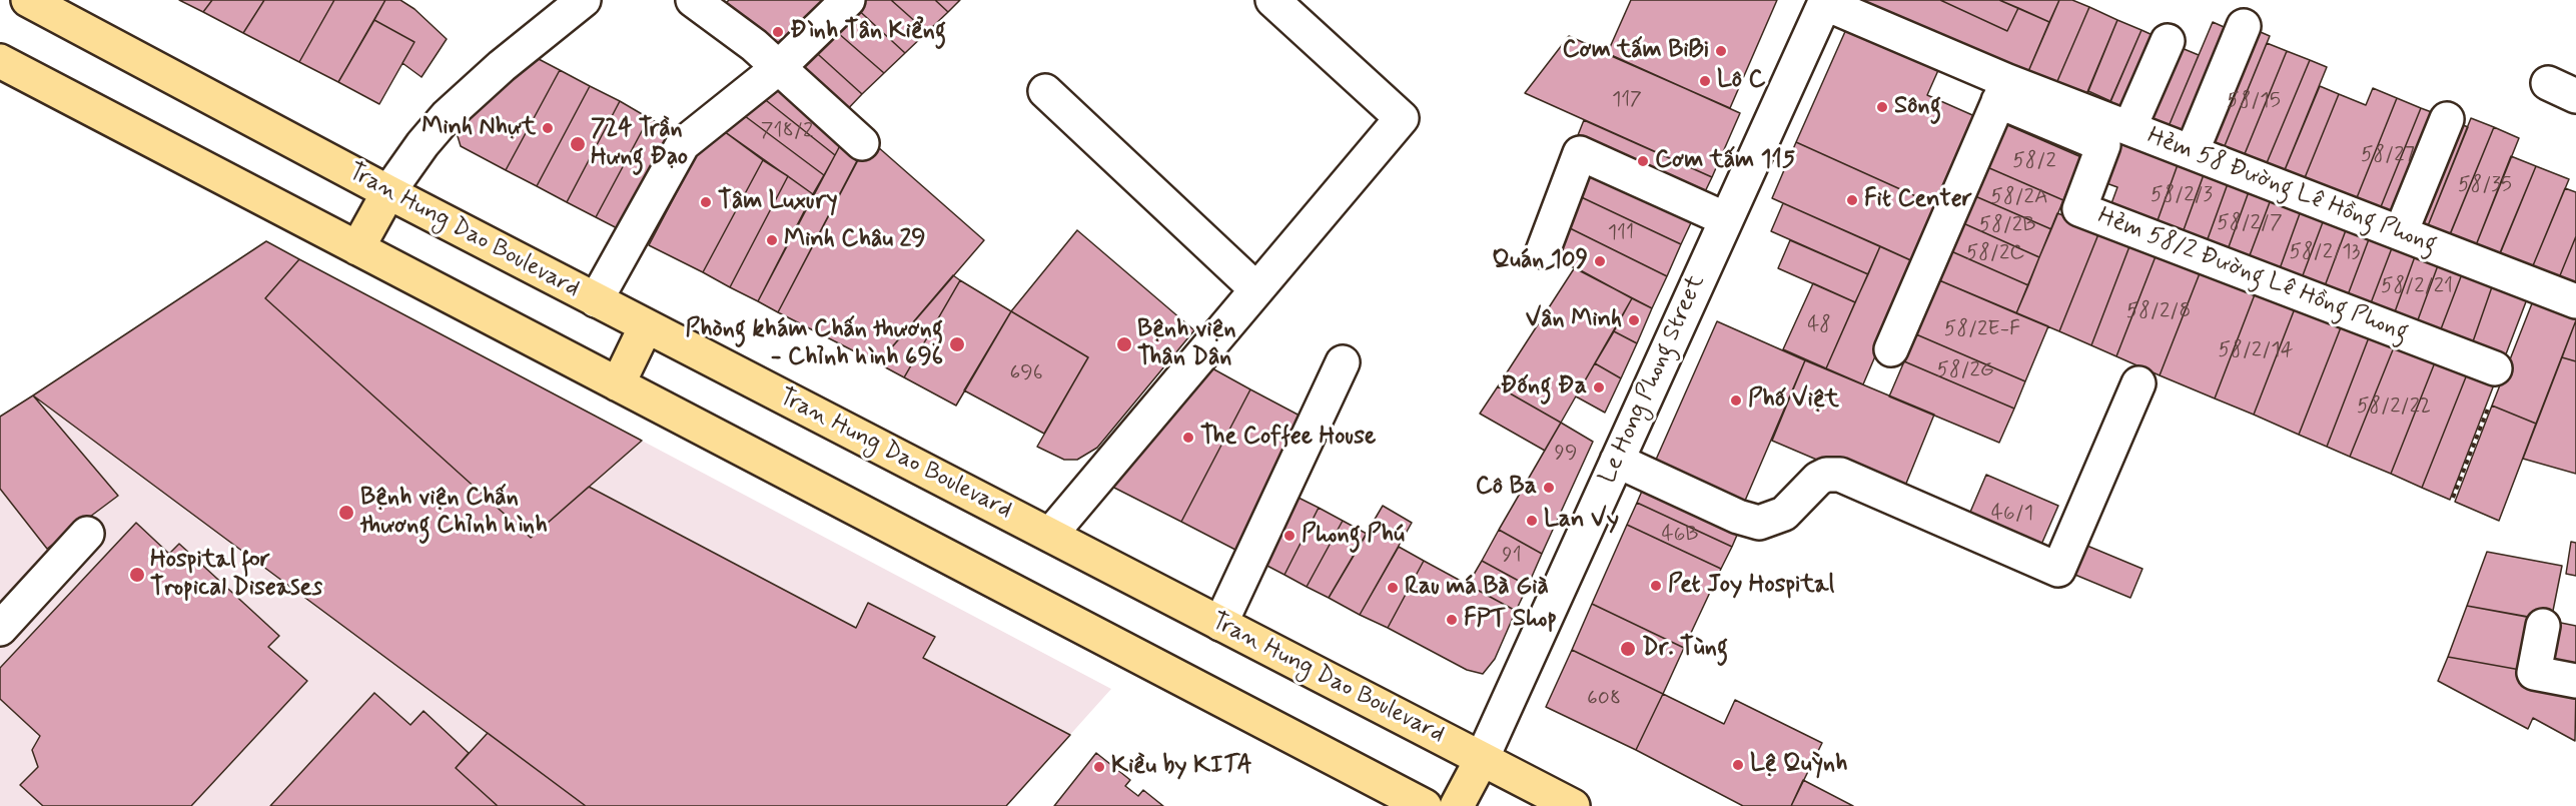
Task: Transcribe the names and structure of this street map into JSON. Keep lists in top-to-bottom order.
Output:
{
  "streets": {
    "main road": ["Tran Hung Dao Boulevard"],
    "street": ["Hẻm 58 Đường Lê Hồng Phong", "Hẻm 58/2 Đường Lê Hồng Phong", "Le Hong Phong Street"]
  },
  "crossings": [
    ["Hẻm 58 Đường Lê Hồng Phong", "Hẻm 58/2 Đường Lê Hồng Phong"],
    ["Hẻm 58 Đường Lê Hồng Phong", "Le Hong Phong Street"],
    ["Tran Hung Dao Boulevard", "Le Hong Phong Street"]
  ],
  "places": [
    "Đình Tân Kiểng",
    "Cơm tấm BiBi",
    "Lô C",
    "Sông",
    "Minh Nhựt",
    "724 Trần Hưng Đạo",
    "Cơm tấm 115",
    "Fit Center",
    "Tâm Luxury",
    "Minh Châu 29",
    "Quán 109",
    "Vân Minh",
    "Phòng khám Chấn thương - Chỉnh hình 696",
    "Bệnh viện Thân Dân",
    "Đống Đa",
    "Phố Việt",
    "The Coffee House",
    "Cô Ba",
    "Bệnh viện Chấn thương Chỉnh hình",
    "Lan Vy",
    "Phong Phú",
    "Hospital for Tropical Diseases",
    "Pet Joy Hospital",
    "Rau má Bà Già",
    "FPT Shop",
    "Dr. Tùng",
    "Lệ Quỳnh",
    "Kiều by KITA"
  ],
  "house_numbers": [
    "117",
    "58/15",
    "718/2",
    "58/27",
    "58/2",
    "58/35",
    "58/2/3",
    "58/2A",
    "58/2/7",
    "58/2B",
    "111",
    "58/2/13",
    "58/2C",
    "58/2/21",
    "58/2/8",
    "48",
    "58/2E-F",
    "58/2/14",
    "58/2G",
    "696",
    "58/2/22",
    "99",
    "46/1",
    "46B",
    "91",
    "608"
  ]
}
